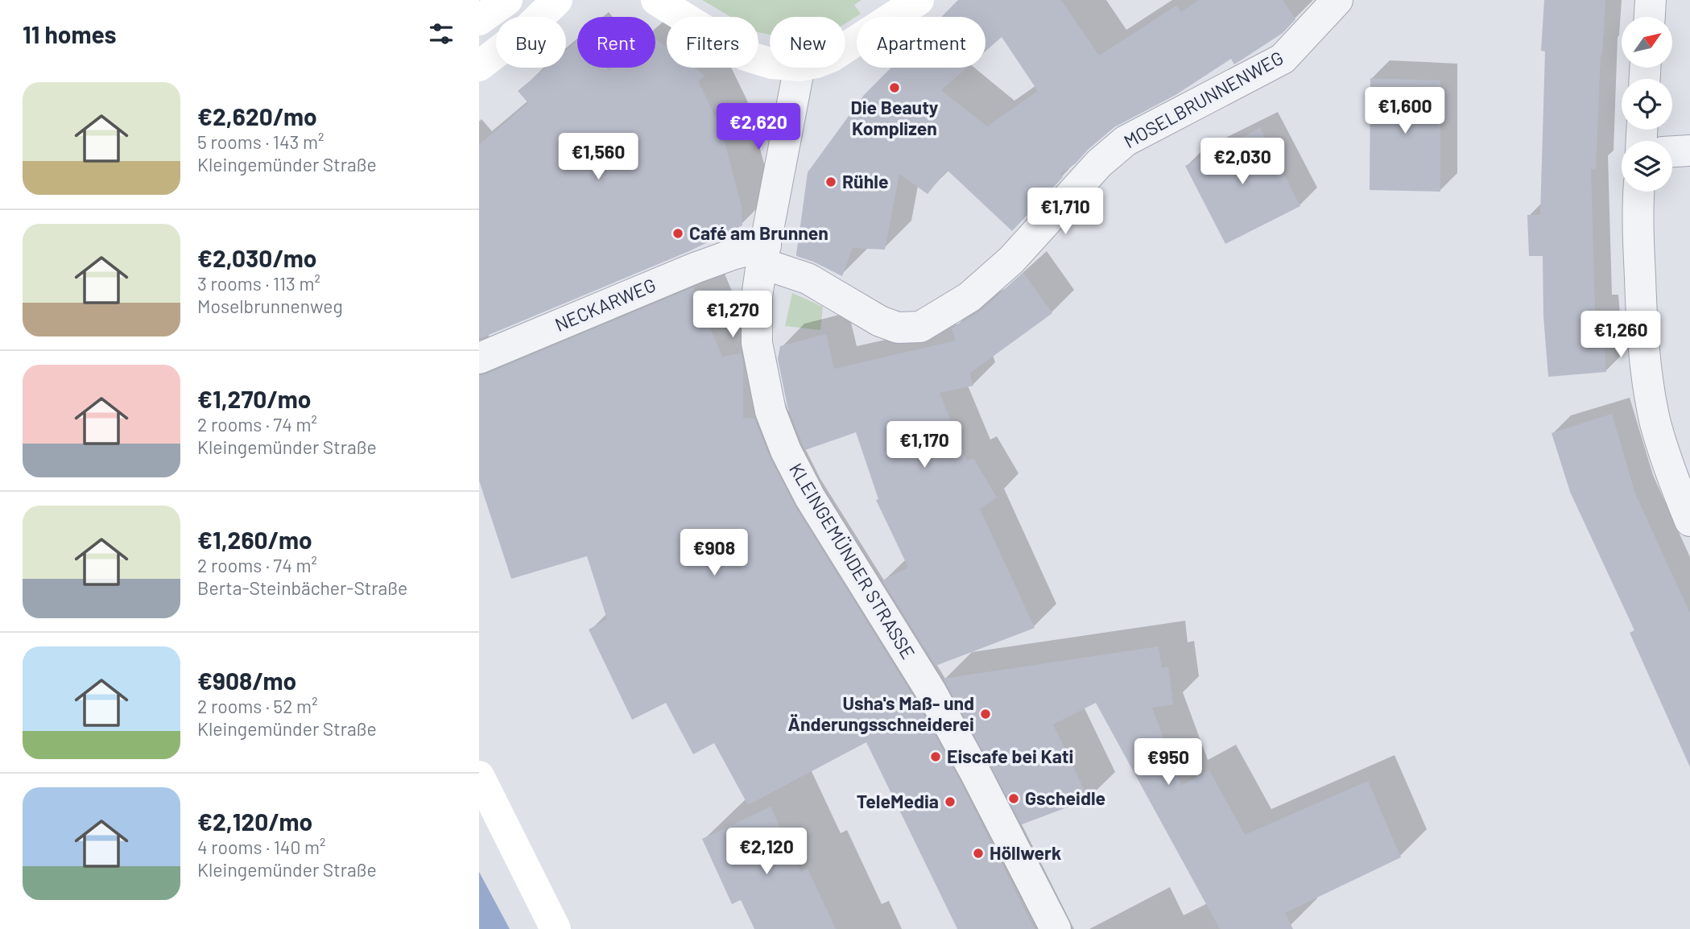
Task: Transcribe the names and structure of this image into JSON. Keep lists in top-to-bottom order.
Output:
{
  "streets": {
    "street": ["MOSELBRUNNENWEG", "NECKARWEG", "KLEINGEMÜNDER STRASSE"]
  },
  "crossings": [
    ["MOSELBRUNNENWEG", "NECKARWEG"],
    ["MOSELBRUNNENWEG", "KLEINGEMÜNDER STRASSE"],
    ["NECKARWEG", "KLEINGEMÜNDER STRASSE"]
  ],
  "places": [
    "Die Beauty Komplizen",
    "Rühle",
    "Café am Brunnen",
    "Usha's Maß- und Änderungsschneiderei",
    "Eiscafe bei Kati",
    "Gscheidle",
    "TeleMedia",
    "Höllwerk"
  ],
  "north": "top right",
  "page": {
    "heading": "11 homes",
    "chip": [
      "Buy",
      "Rent",
      "Filters",
      "New",
      "Apartment"
    ],
    "list": [
      {
        "name": "€2,620/mo",
        "note": "5 rooms · 143 m² · Kleingemünder Straße"
      },
      {
        "name": "€2,030/mo",
        "note": "3 rooms · 113 m² · Moselbrunnenweg"
      },
      {
        "name": "€1,270/mo",
        "note": "2 rooms · 74 m² · Kleingemünder Straße"
      },
      {
        "name": "€1,260/mo",
        "note": "2 rooms · 74 m² · Berta-Steinbächer-Straße"
      },
      {
        "name": "€908/mo",
        "note": "2 rooms · 52 m² · Kleingemünder Straße"
      },
      {
        "name": "€2,120/mo",
        "note": "4 rooms · 140 m² · Kleingemünder Straße"
      }
    ],
    "price": [
      "€1,600",
      "€2,620",
      "€1,560",
      "€2,030",
      "€1,710",
      "€1,270",
      "€1,260",
      "€1,170",
      "€908",
      "€950",
      "€2,120"
    ]
  }
}
